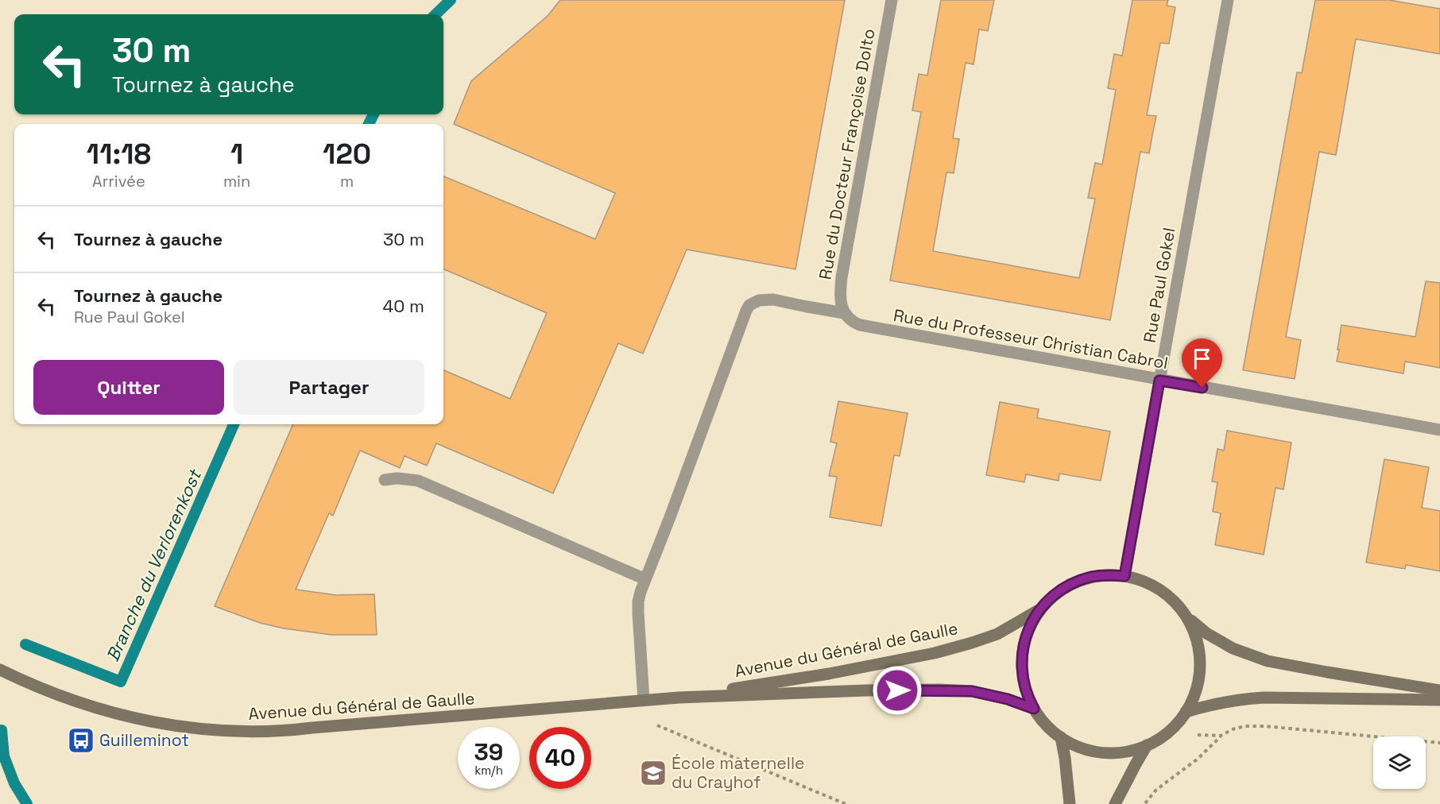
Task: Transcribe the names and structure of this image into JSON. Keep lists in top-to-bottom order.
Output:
{
  "streets": {
    "street": [
      "Rue du Docteur Françoise Dolto",
      "Rue Paul Gokel",
      "Rue du Professeur Christian Cabrol",
      "Avenue du Général de Gaulle"
    ]
  },
  "crossings": [
    ["Rue du Docteur Françoise Dolto", "Rue du Professeur Christian Cabrol"],
    ["Rue Paul Gokel", "Rue du Professeur Christian Cabrol"]
  ],
  "water": ["Branche du Verlorenkost"],
  "places": {
    "bus stop": ["Guilleminot"],
    "school or university": ["École maternelle du Crayhof"]
  },
  "page": {
    "turn": ["30 m", "Tournez à gauche"],
    "eta": [
      "11:18",
      "Arrivée",
      "1",
      "min",
      "120",
      "m"
    ],
    "list": [
      {
        "name": "Tournez à gauche",
        "value": "30 m"
      },
      {
        "name": "Tournez à gauche",
        "note": "Rue Paul Gokel",
        "value": "40 m"
      }
    ],
    "buttons": ["Quitter", "Partager"],
    "speed": "39 km/h",
    "limit": "40"
  }
}
